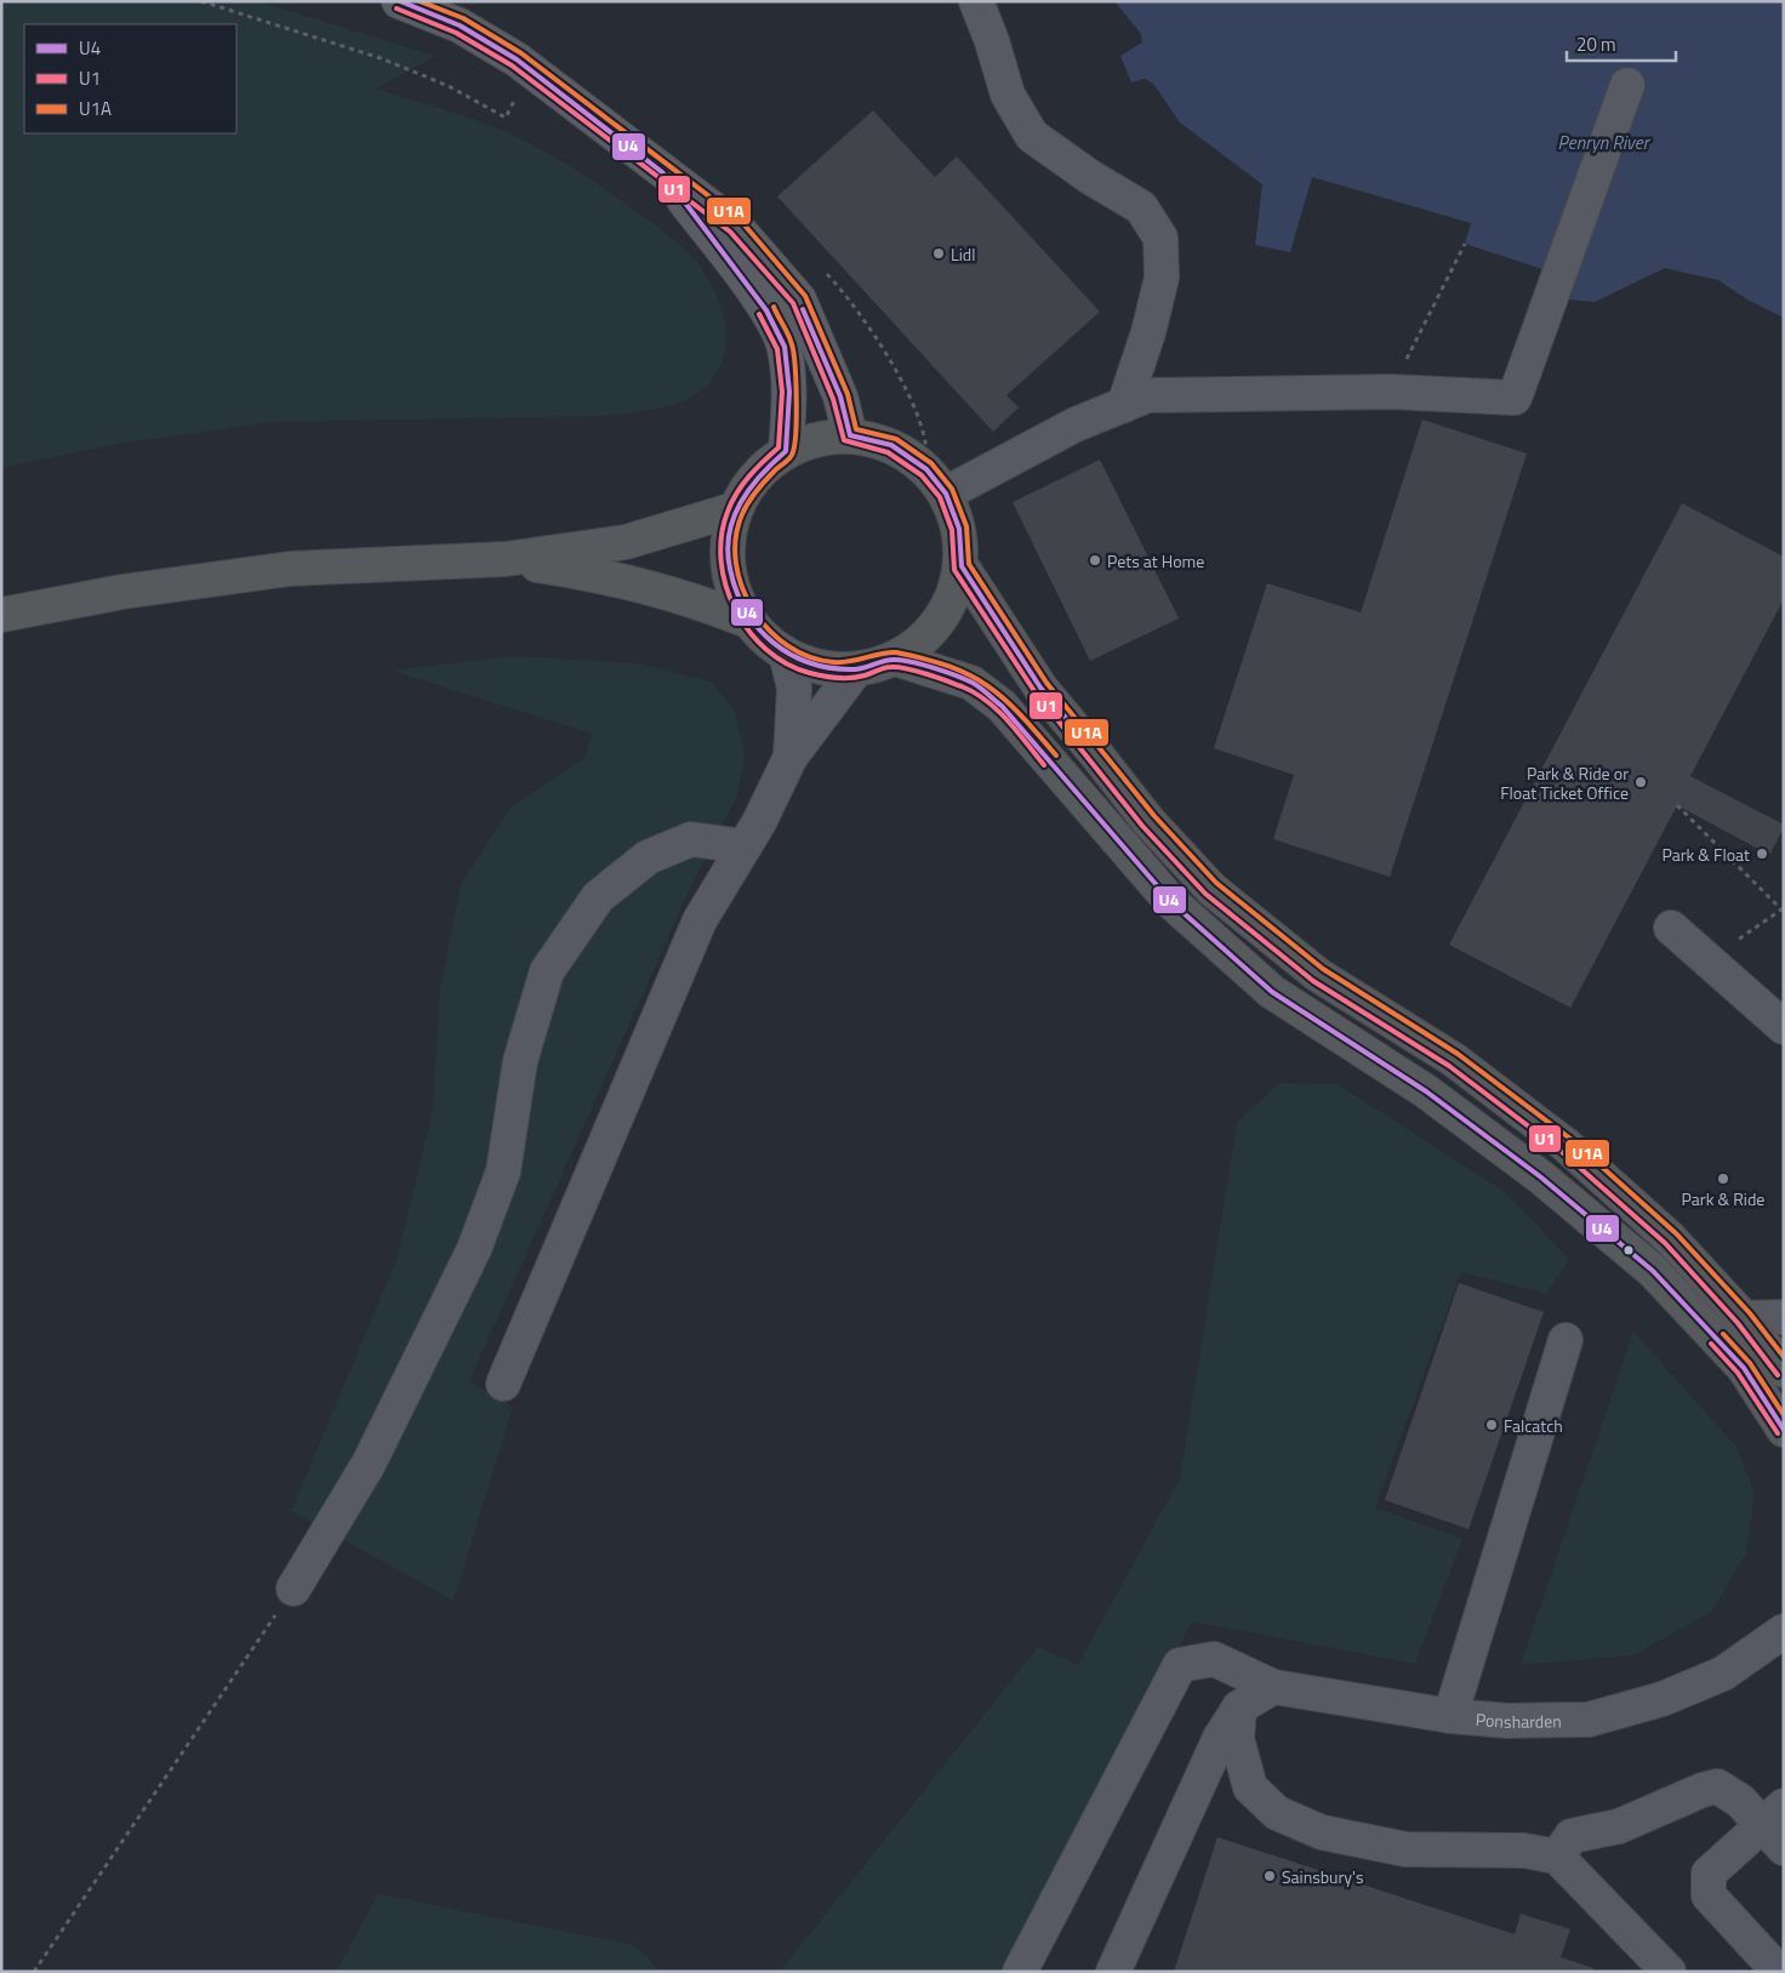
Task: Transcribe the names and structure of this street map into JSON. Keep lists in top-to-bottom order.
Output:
{
  "streets": {
    "street": ["Ponsharden"]
  },
  "water": ["Penryn River"],
  "places": [
    "Lidl",
    "Pets at Home",
    "Park & Ride or Float Ticket Office",
    "Park & Float",
    "Park & Ride",
    "Falcatch",
    "Sainsbury's"
  ],
  "lines": ["transit line U4", "transit line U1A", "transit line U1"],
  "legend": ["U4", "U1", "U1A"],
  "scale_bar": "20 m"
}
